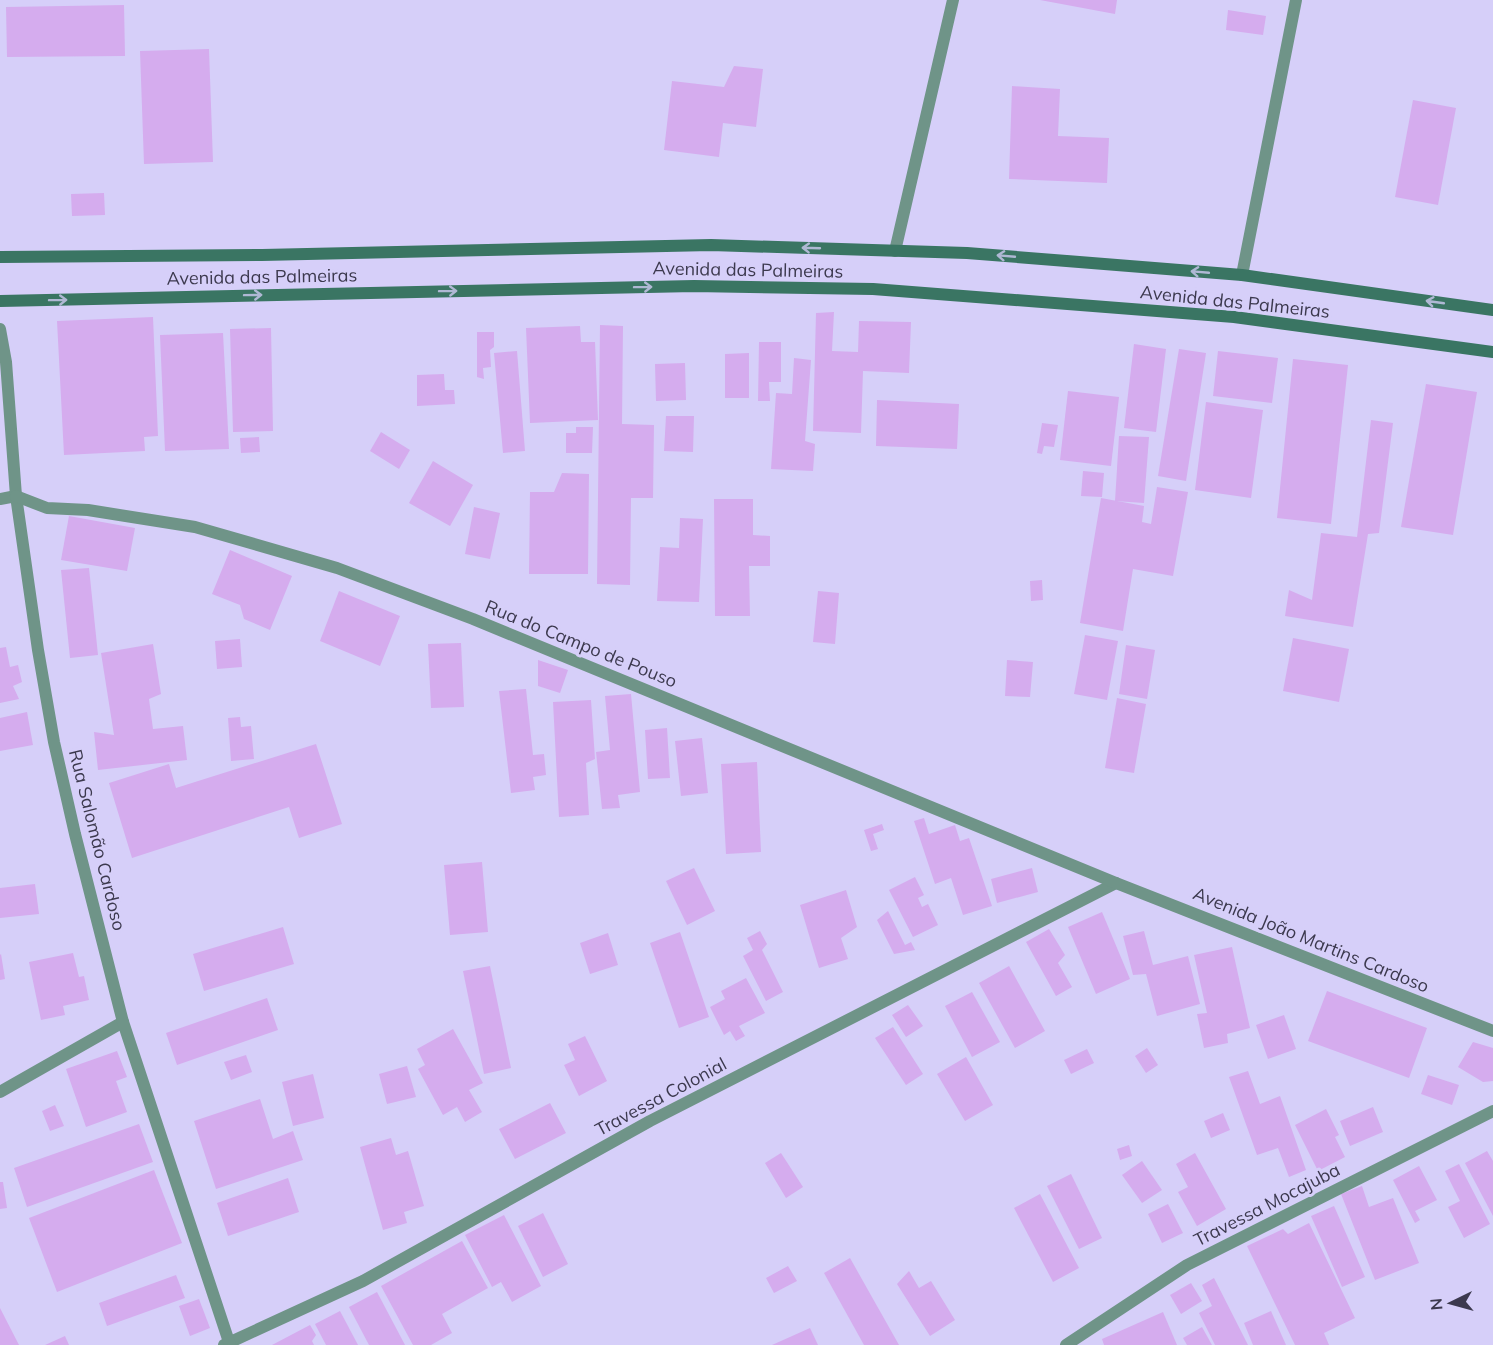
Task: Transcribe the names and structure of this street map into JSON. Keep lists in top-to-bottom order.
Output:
{
  "streets": {
    "main road": ["Avenida das Palmeiras"],
    "street": [
      "Rua do Campo de Pouso",
      "Rua Salomão Cardoso",
      "Avenida João Martins Cardoso",
      "Travessa Colonial",
      "Travessa Mocajuba"
    ]
  },
  "crossings": [
    ["Rua do Campo de Pouso", "Rua Salomão Cardoso"],
    ["Rua do Campo de Pouso", "Avenida João Martins Cardoso"],
    ["Rua do Campo de Pouso", "Travessa Colonial"],
    ["Rua Salomão Cardoso", "Travessa Colonial"],
    ["Avenida João Martins Cardoso", "Travessa Colonial"]
  ],
  "north": "left"
}
